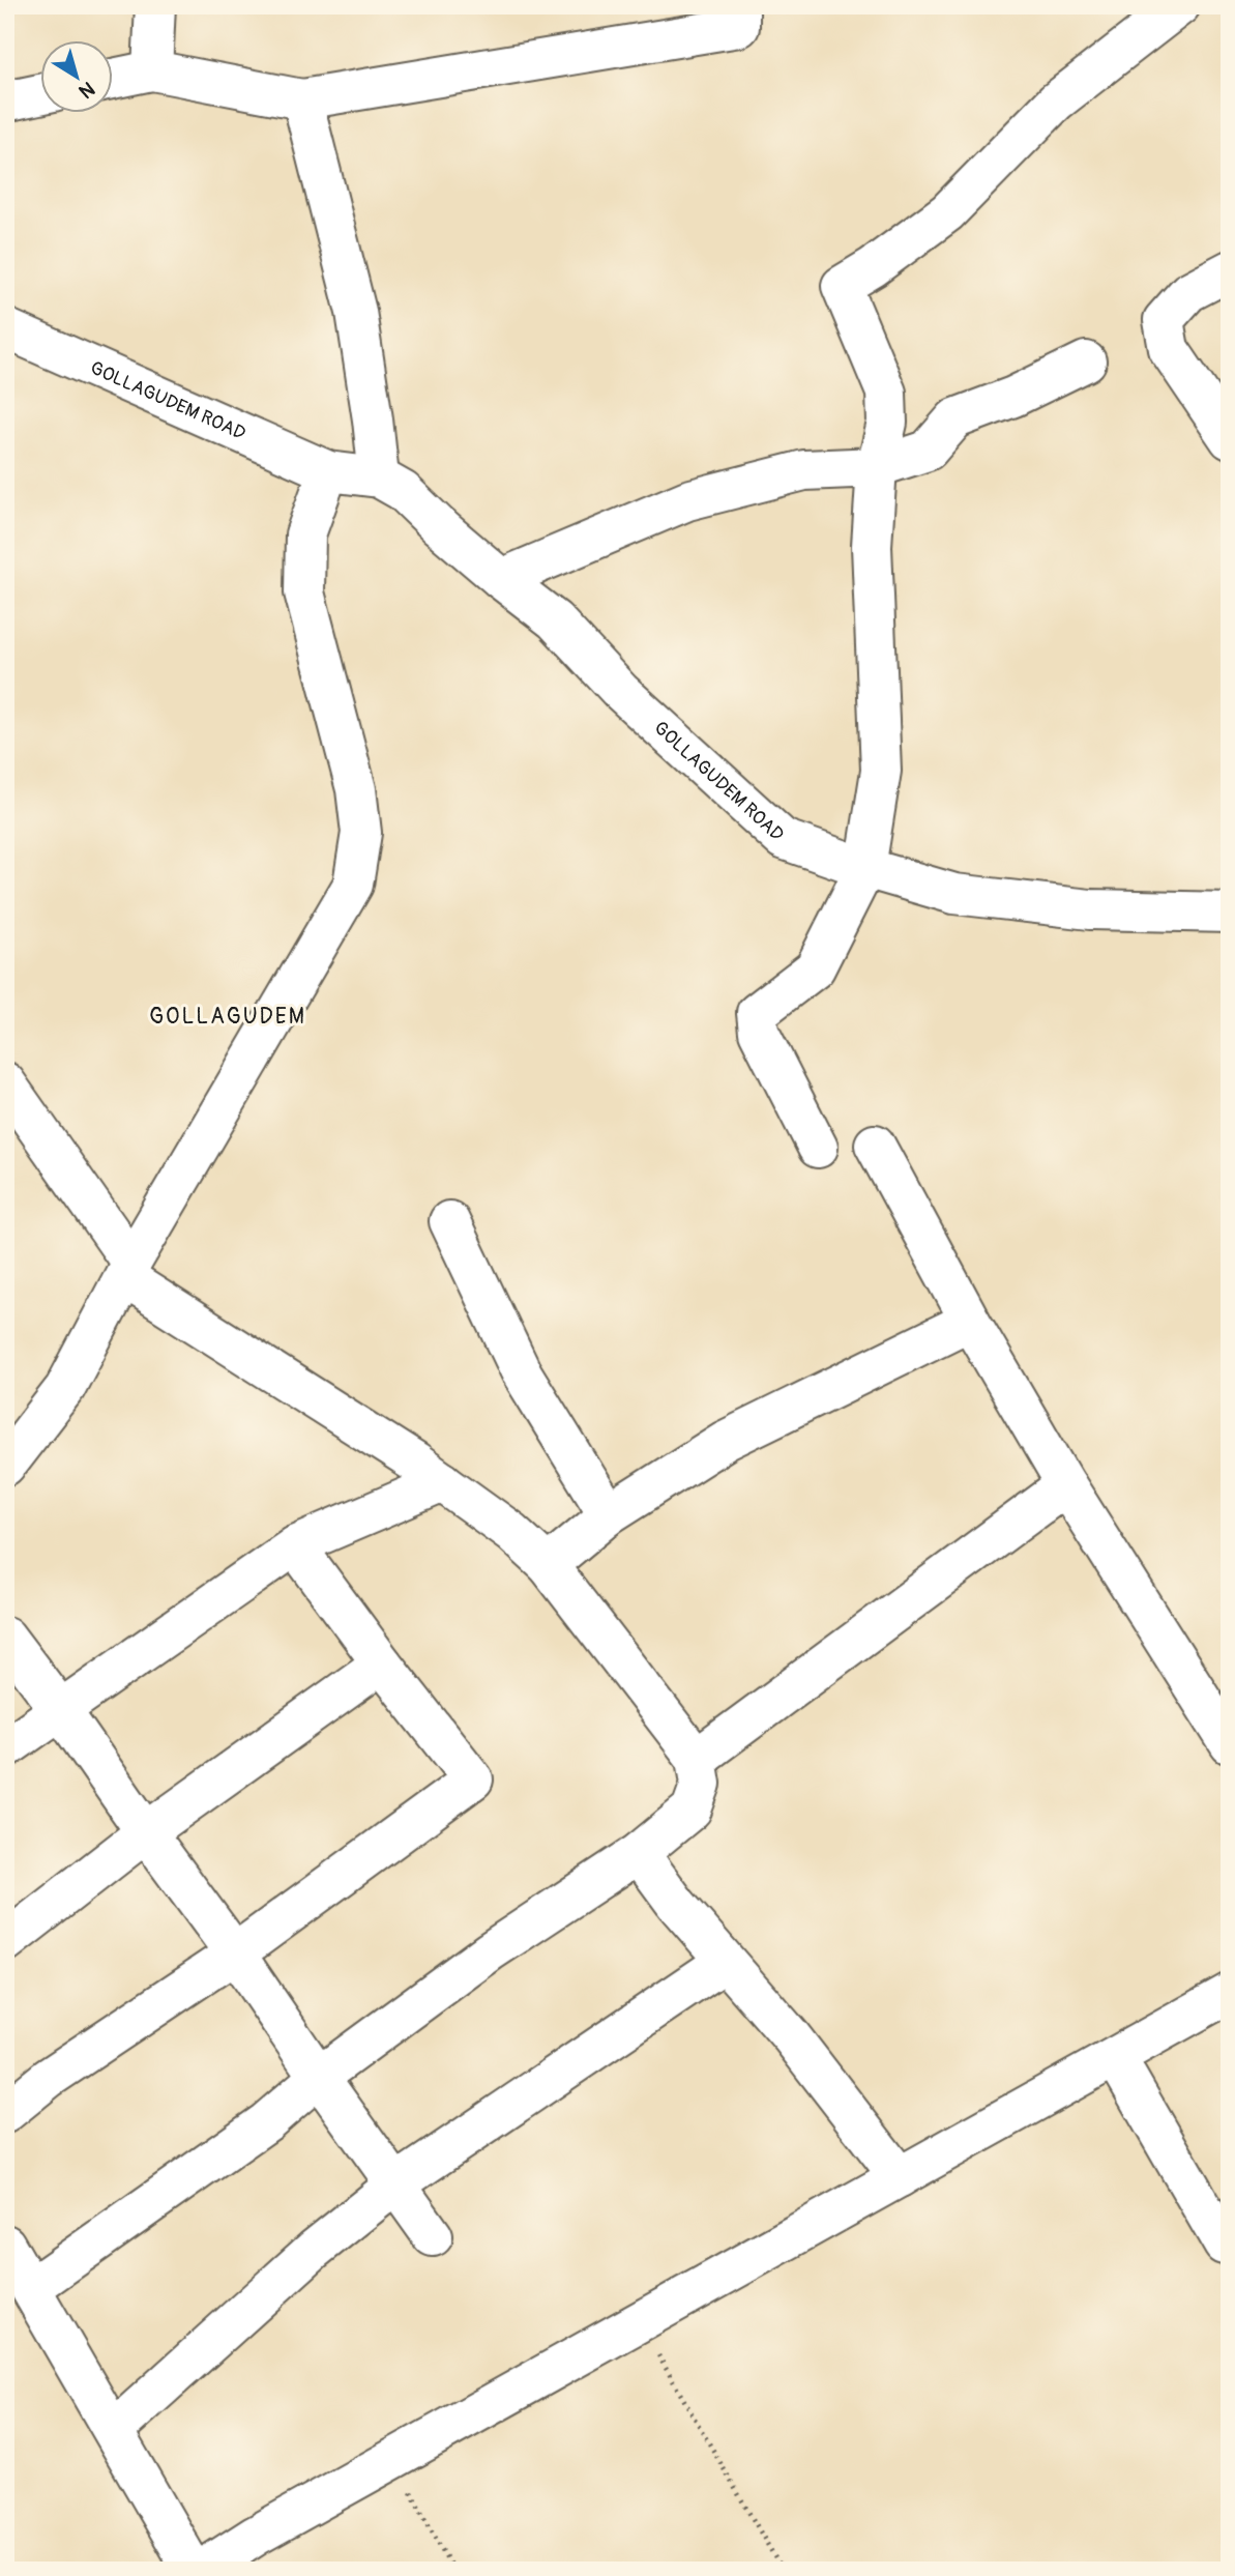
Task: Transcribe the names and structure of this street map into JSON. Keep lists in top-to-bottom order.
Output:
{
  "streets": {
    "street": ["GOLLAGUDEM ROAD"]
  },
  "districts": ["GOLLAGUDEM"],
  "north": "bottom right"
}
